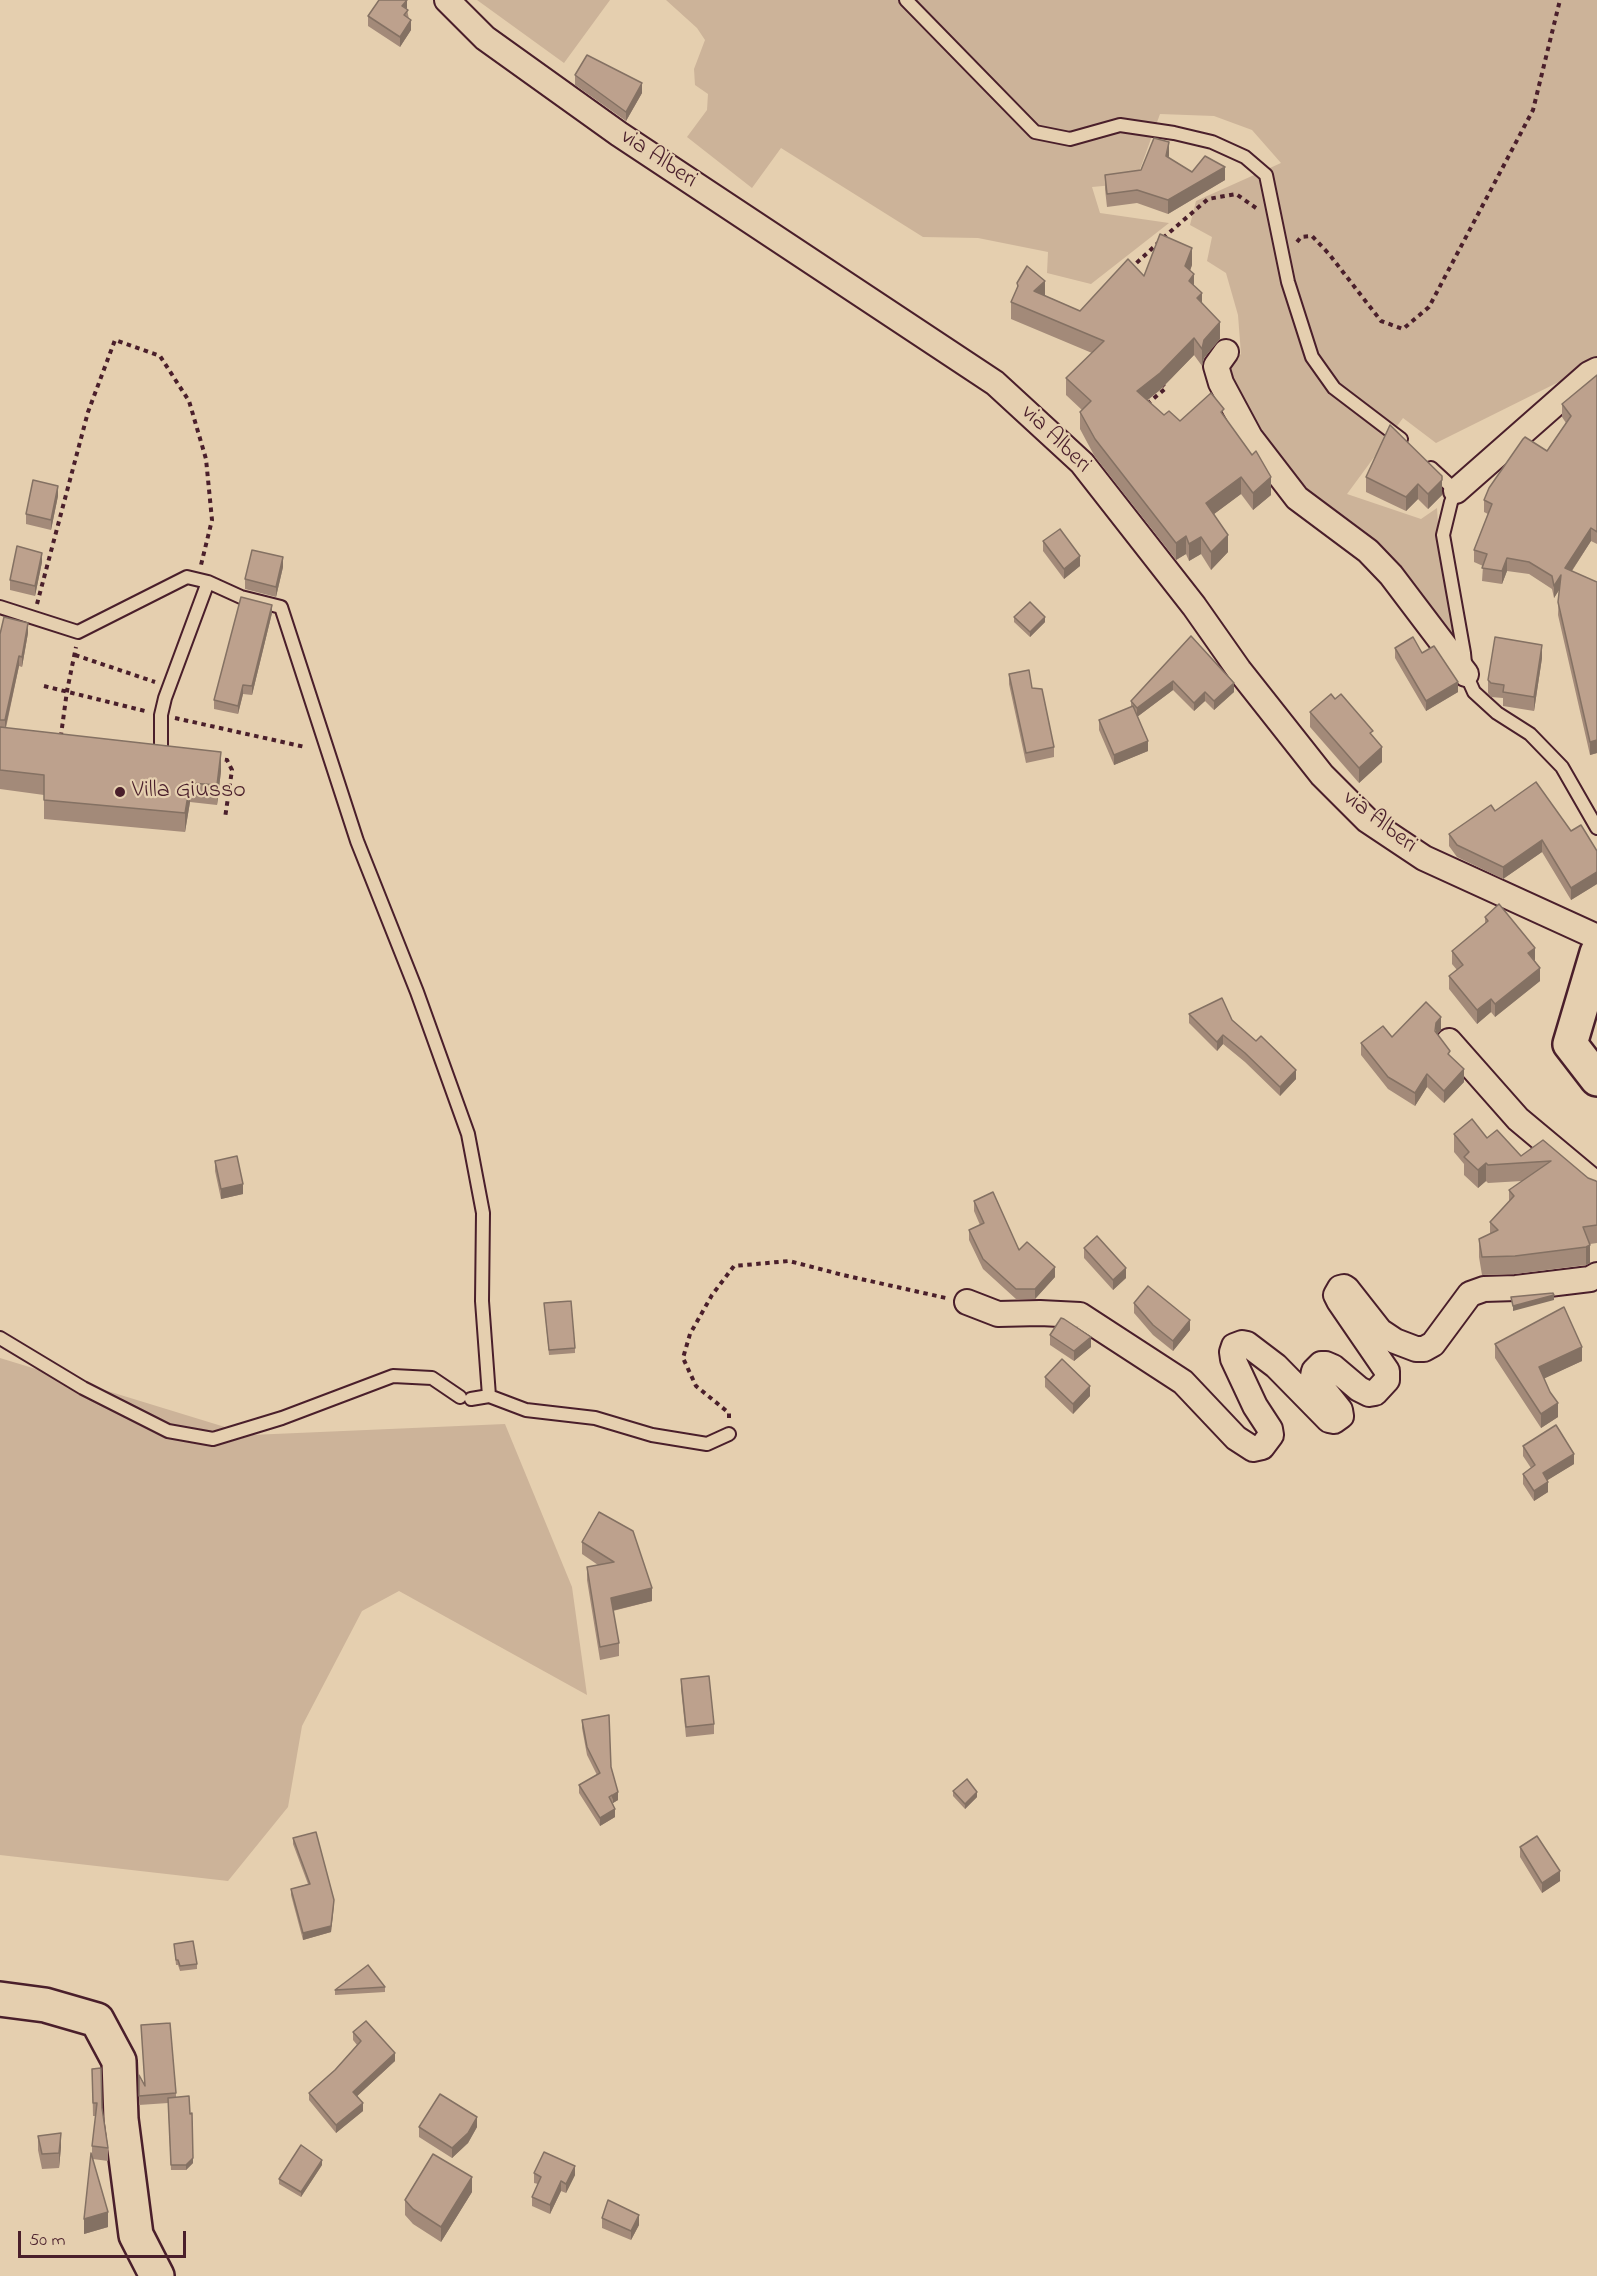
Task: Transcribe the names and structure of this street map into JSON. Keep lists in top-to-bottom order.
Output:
{
  "streets": {
    "street": ["via Alberi"]
  },
  "places": ["Villa Giusso"],
  "scale_bar": "50 m"
}
